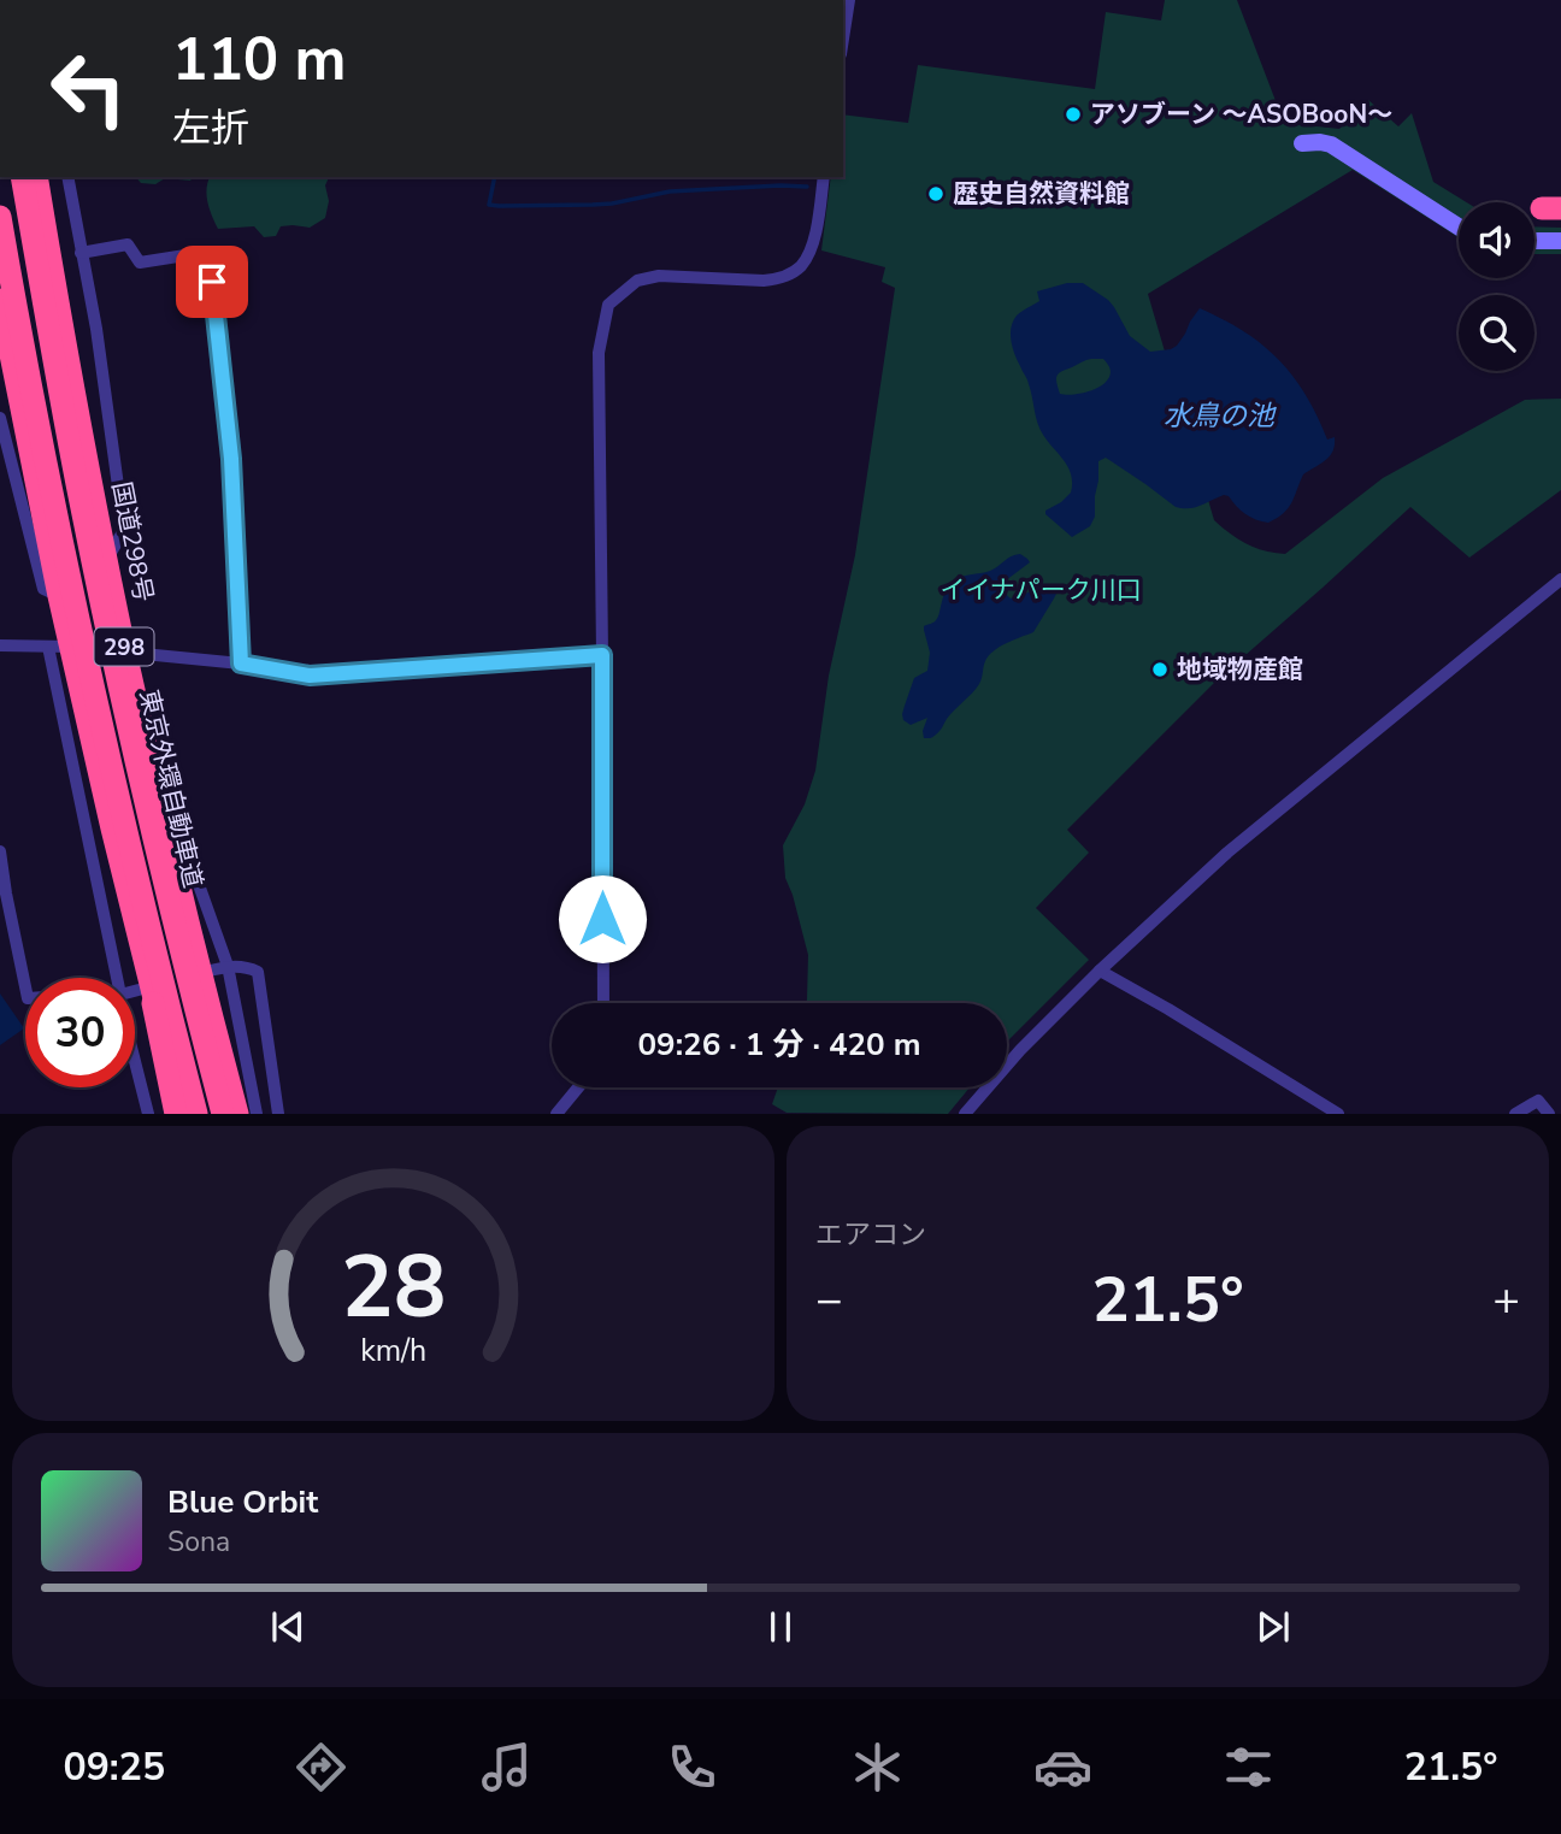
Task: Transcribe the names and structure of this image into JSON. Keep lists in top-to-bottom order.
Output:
{
  "streets": {
    "highway": ["国道298号", "298", "東京外環自動車道"]
  },
  "water": ["水鳥の池"],
  "parks": ["イイナパーク川口"],
  "places": ["アソブーン ～ASOBooN～", "歴史自然資料館", "地域物産館"],
  "page": {
    "turn": ["110 m", "左折"],
    "limit": "30",
    "trip": "09:26 · 1 分 · 420 m",
    "tile": "エアコン",
    "heat": ["−", "21.5°", "+"],
    "song": ["Blue Orbit", "Sona"],
    "tabs": ["09:25", "21.5°"],
    "gauge": ["28", "km/h"]
  }
}
